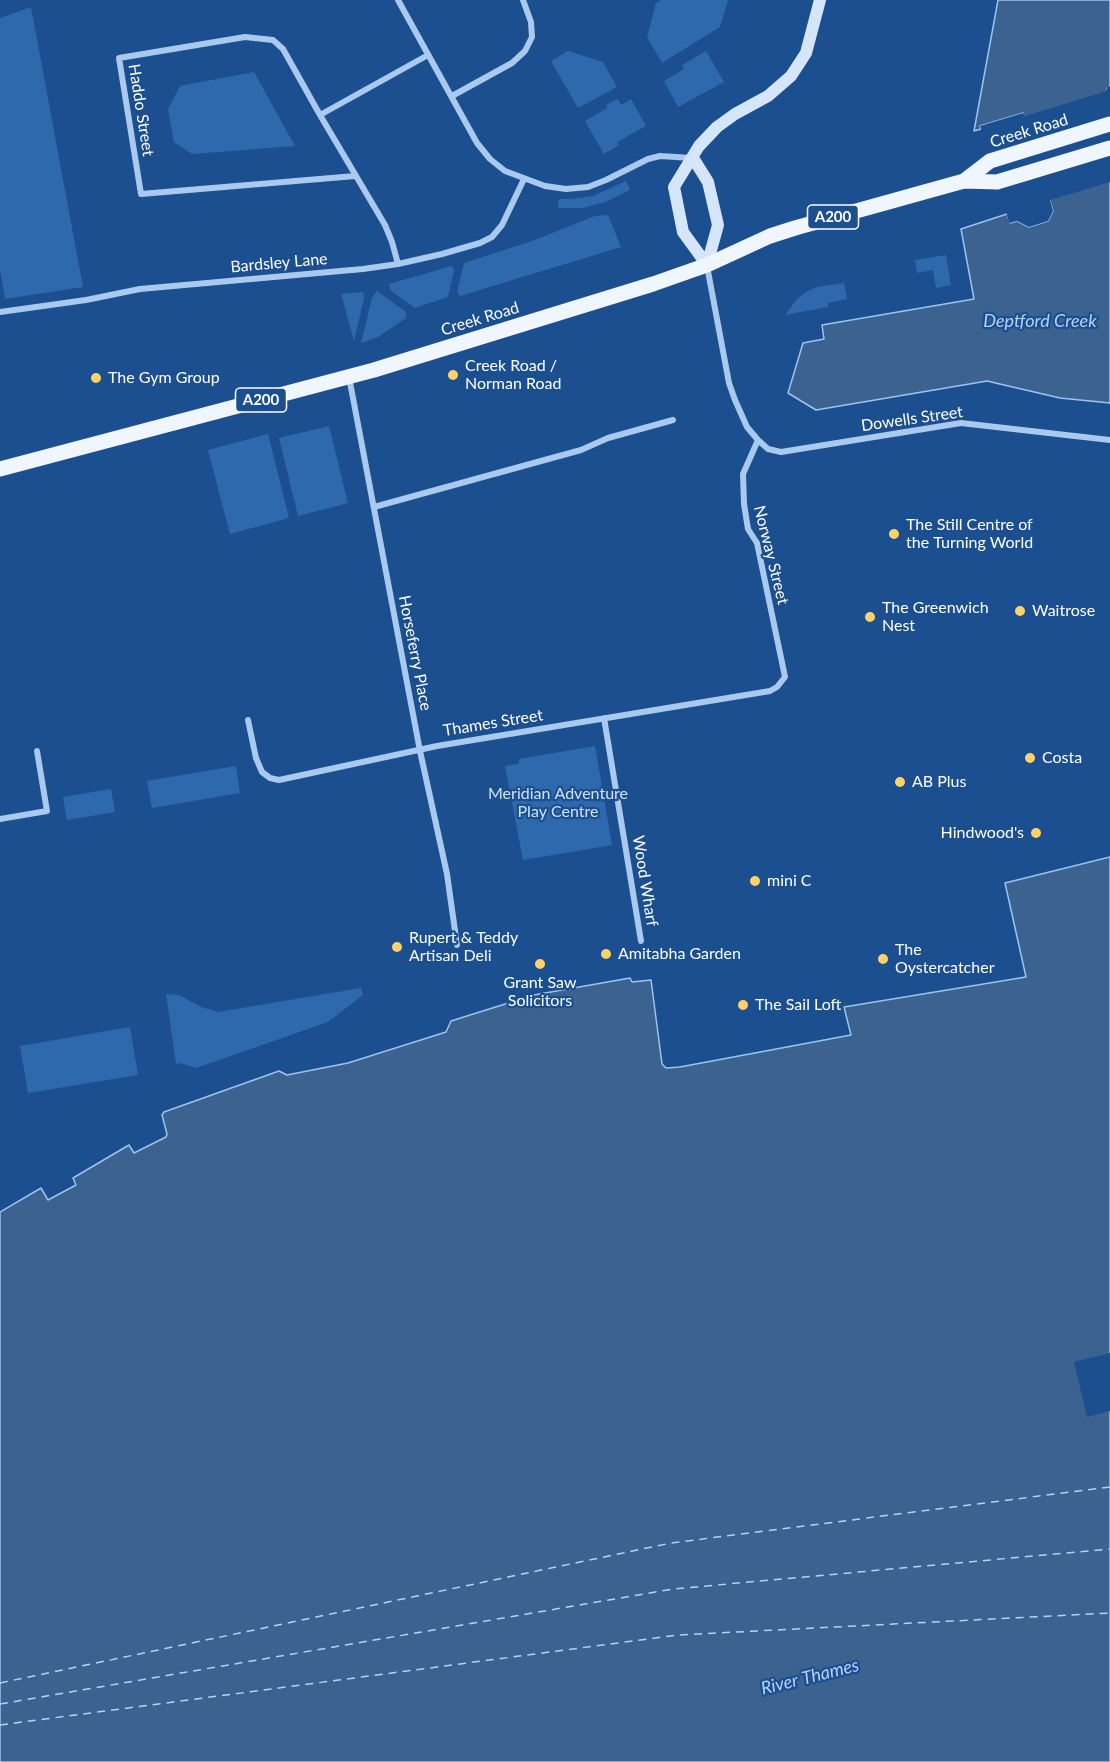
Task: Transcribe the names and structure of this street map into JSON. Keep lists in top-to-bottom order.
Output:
{
  "streets": {
    "main road": ["Creek Road", "A200"],
    "street": [
      "Haddo Street",
      "Bardsley Lane",
      "Dowells Street",
      "Norway Street",
      "Horseferry Place",
      "Thames Street",
      "Wood Wharf"
    ]
  },
  "crossings": [
    ["Haddo Street", "Bardsley Lane"],
    ["Creek Road", "Horseferry Place"],
    ["Dowells Street", "Norway Street"],
    ["Norway Street", "Thames Street"],
    ["Horseferry Place", "Thames Street"],
    ["Thames Street", "Wood Wharf"]
  ],
  "water": ["Deptford Creek", "River Thames"],
  "parks": ["Meridian Adventure Play Centre"],
  "places": [
    "Creek Road / Norman Road",
    "The Gym Group",
    "The Still Centre of the Turning World",
    "Waitrose",
    "The Greenwich Nest",
    "Costa",
    "AB Plus",
    "Hindwood's",
    "mini C",
    "Rupert & Teddy Artisan Deli",
    "Amitabha Garden",
    "The Oystercatcher",
    "Grant Saw Solicitors",
    "The Sail Loft"
  ]
}
